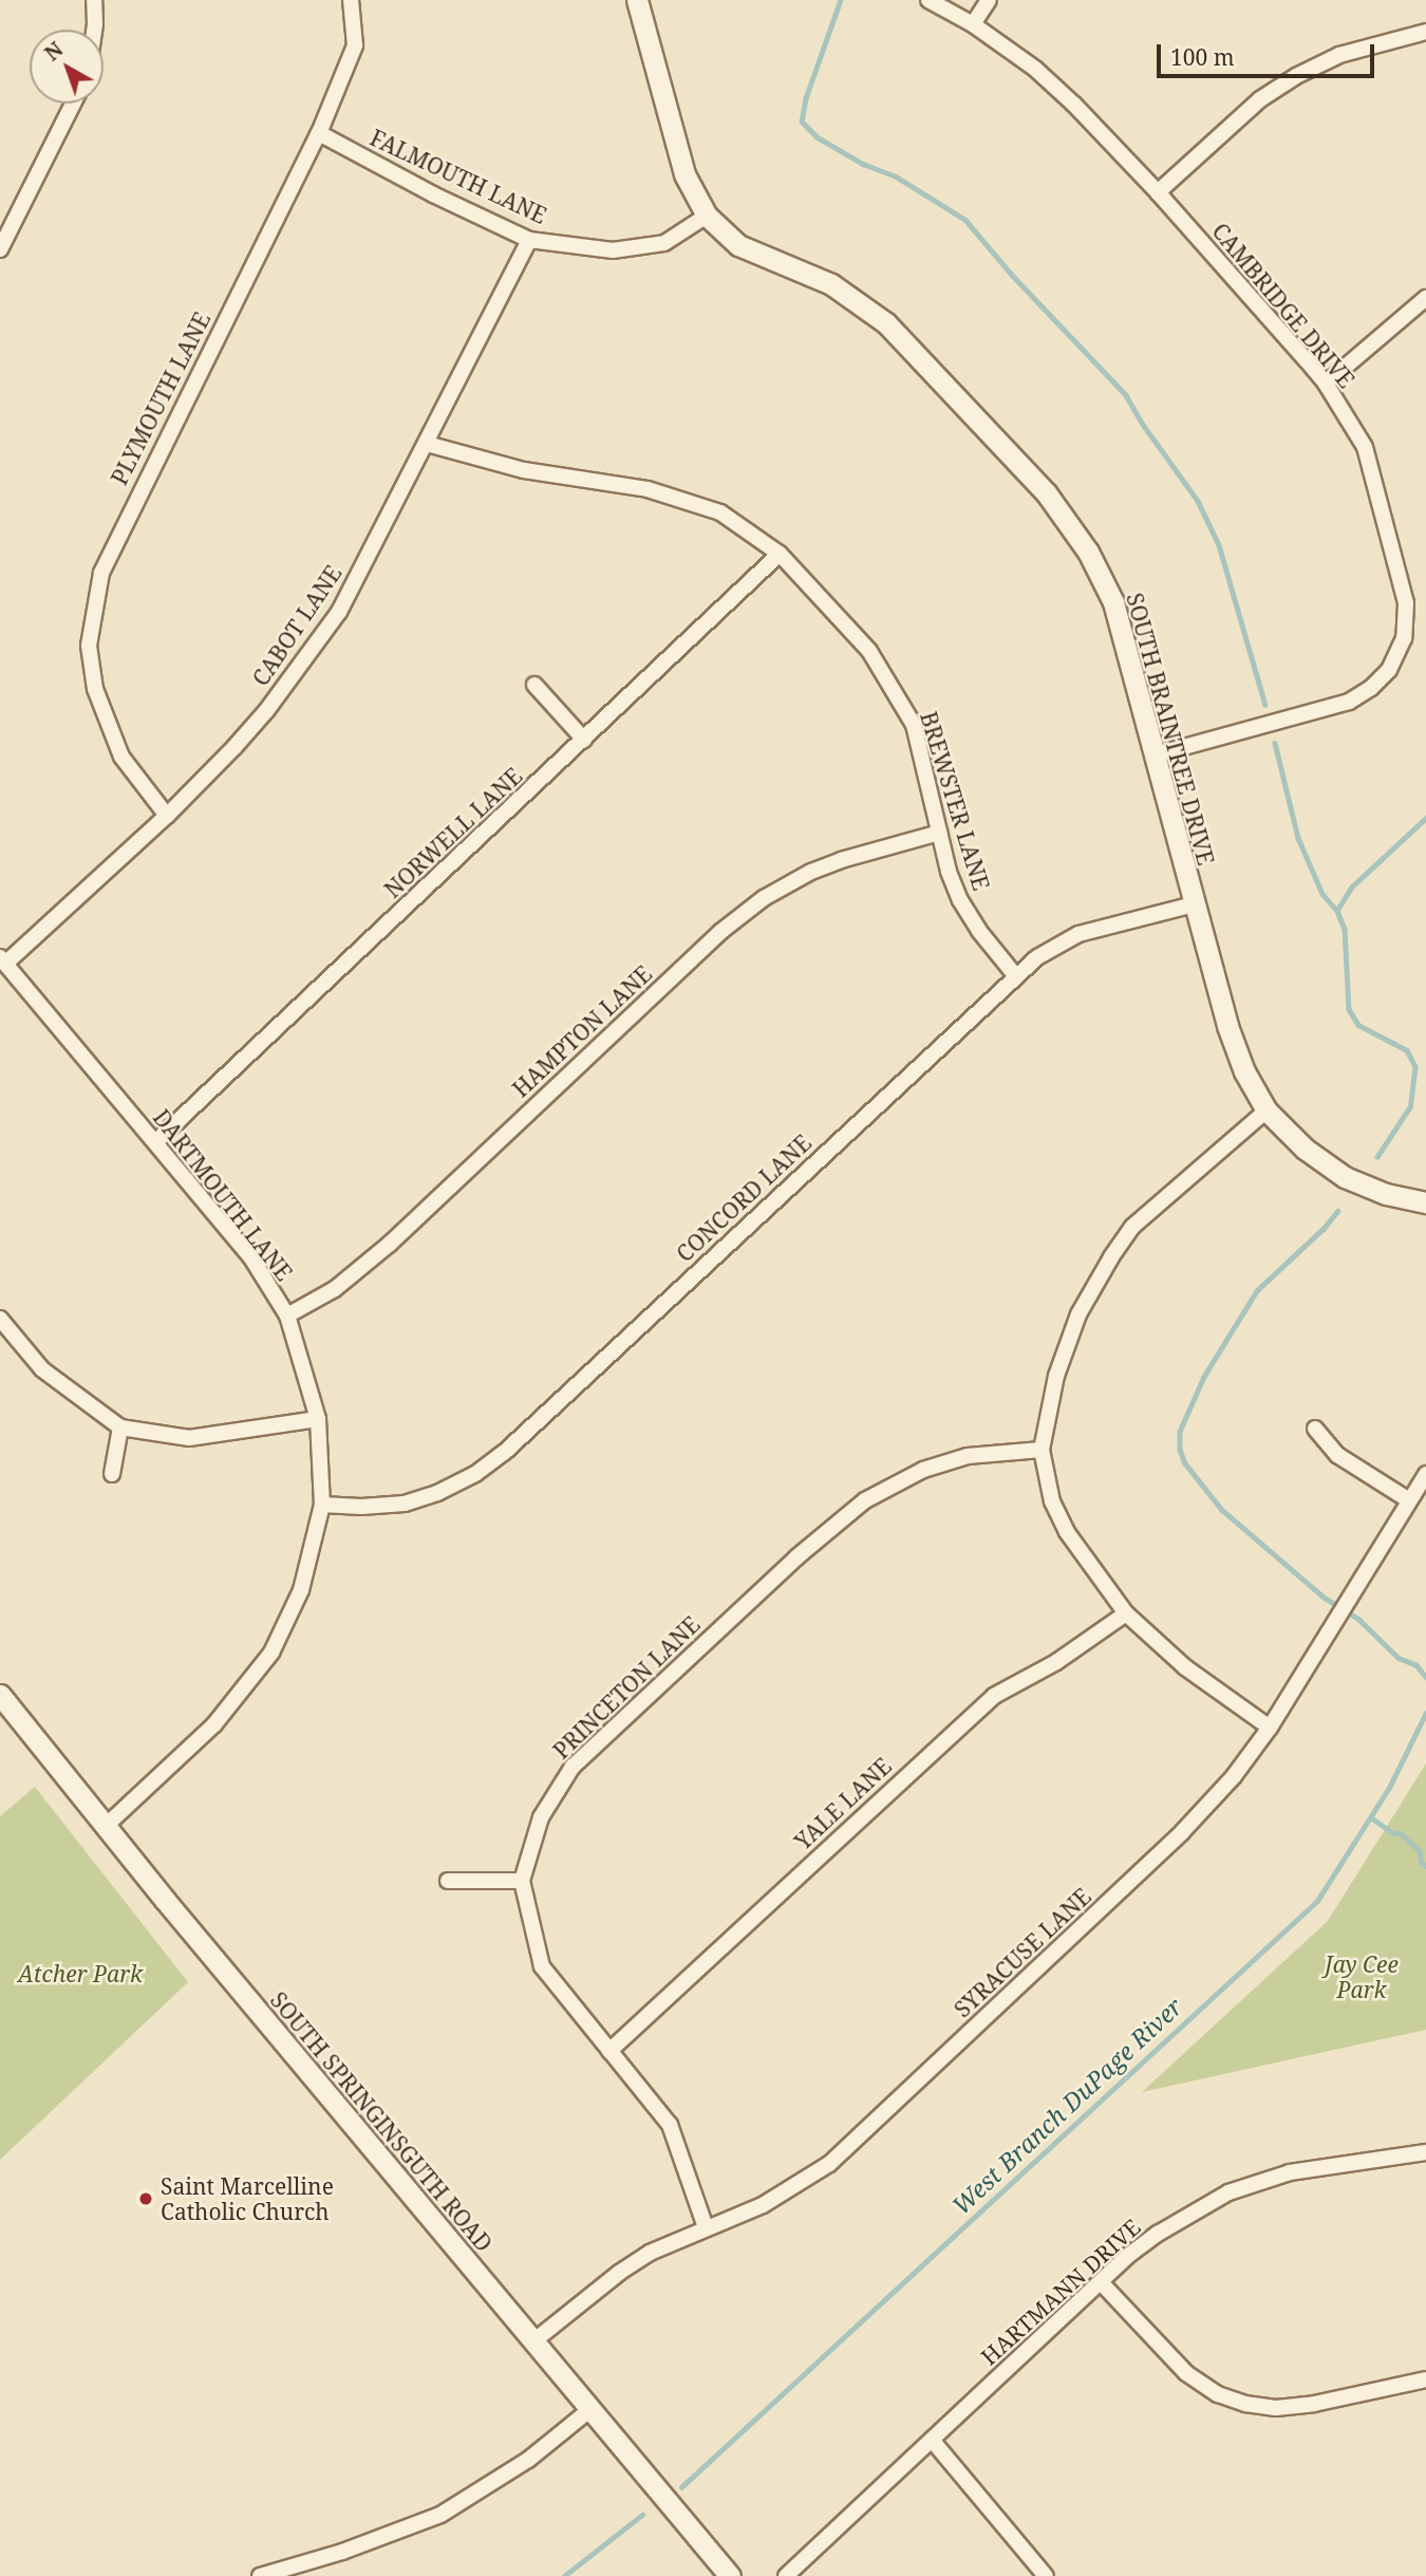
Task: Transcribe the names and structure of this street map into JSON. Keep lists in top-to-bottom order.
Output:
{
  "streets": {
    "street": [
      "FALMOUTH LANE",
      "CAMBRIDGE DRIVE",
      "PLYMOUTH LANE",
      "CABOT LANE",
      "SOUTH BRAINTREE DRIVE",
      "BREWSTER LANE",
      "NORWELL LANE",
      "HAMPTON LANE",
      "DARTMOUTH LANE",
      "CONCORD LANE",
      "PRINCETON LANE",
      "YALE LANE",
      "SYRACUSE LANE",
      "SOUTH SPRINGINSGUTH ROAD",
      "HARTMANN DRIVE"
    ]
  },
  "crossings": [
    ["FALMOUTH LANE", "PLYMOUTH LANE"],
    ["FALMOUTH LANE", "CABOT LANE"],
    ["FALMOUTH LANE", "SOUTH BRAINTREE DRIVE"],
    ["CAMBRIDGE DRIVE", "SOUTH BRAINTREE DRIVE"],
    ["PLYMOUTH LANE", "CABOT LANE"],
    ["CABOT LANE", "BREWSTER LANE"],
    ["CABOT LANE", "DARTMOUTH LANE"],
    ["SOUTH BRAINTREE DRIVE", "CONCORD LANE"],
    ["BREWSTER LANE", "NORWELL LANE"],
    ["BREWSTER LANE", "HAMPTON LANE"],
    ["BREWSTER LANE", "CONCORD LANE"],
    ["NORWELL LANE", "DARTMOUTH LANE"],
    ["HAMPTON LANE", "DARTMOUTH LANE"],
    ["DARTMOUTH LANE", "CONCORD LANE"],
    ["DARTMOUTH LANE", "SOUTH SPRINGINSGUTH ROAD"],
    ["PRINCETON LANE", "YALE LANE"],
    ["PRINCETON LANE", "SYRACUSE LANE"],
    ["SYRACUSE LANE", "SOUTH SPRINGINSGUTH ROAD"]
  ],
  "water": ["West Branch DuPage River"],
  "parks": ["Jay Cee Park", "Atcher Park"],
  "places": ["Saint Marcelline Catholic Church"],
  "scale_bar": "100 m",
  "north": "top left"
}
